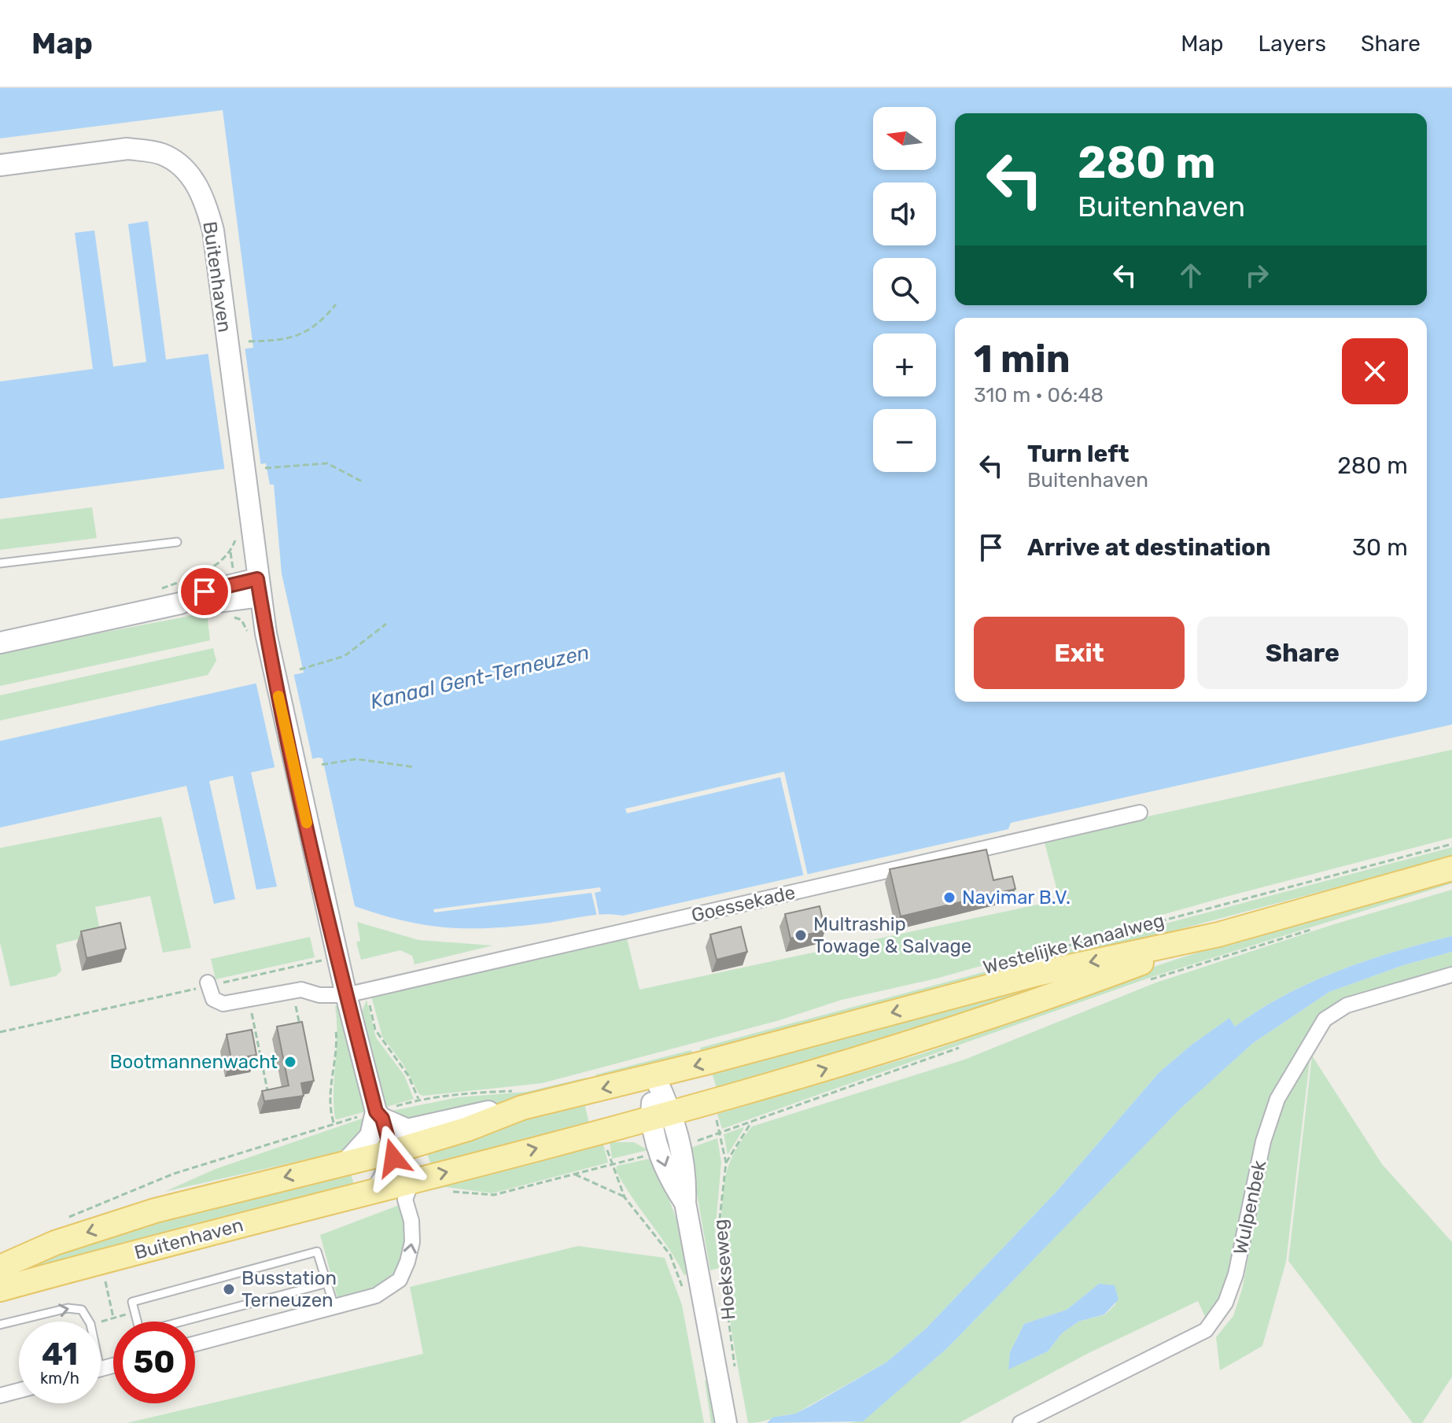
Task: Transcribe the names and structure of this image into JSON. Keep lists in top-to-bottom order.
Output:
{
  "streets": {
    "main road": ["Buitenhaven", "Westelijke Kanaalweg", "Hoekseweg"],
    "street": ["Goessekade", "Wulpenbek"]
  },
  "crossings": [
    ["Buitenhaven", "Goessekade"],
    ["Buitenhaven", "Westelijke Kanaalweg"],
    ["Buitenhaven", "Hoekseweg"],
    ["Westelijke Kanaalweg", "Hoekseweg"]
  ],
  "water": ["Kanaal Gent-Terneuzen"],
  "places": [
    "Navimar B.V.",
    "Multraship Towage & Salvage",
    "Bootmannenwacht",
    "Busstation Terneuzen"
  ],
  "north": "left",
  "page": {
    "header": "Map",
    "nav": ["Map", "Layers", "Share"],
    "map_buttons": ["+", "−"],
    "turn": ["280 m", "Buitenhaven"],
    "heading": ["1 min", "310 m · 06:48"],
    "list": [
      {
        "name": "Turn left",
        "note": "Buitenhaven",
        "value": "280 m"
      },
      {
        "name": "Arrive at destination",
        "value": "30 m"
      }
    ],
    "buttons": ["Exit", "Share"],
    "speed": "41 km/h",
    "limit": "50"
  }
}
